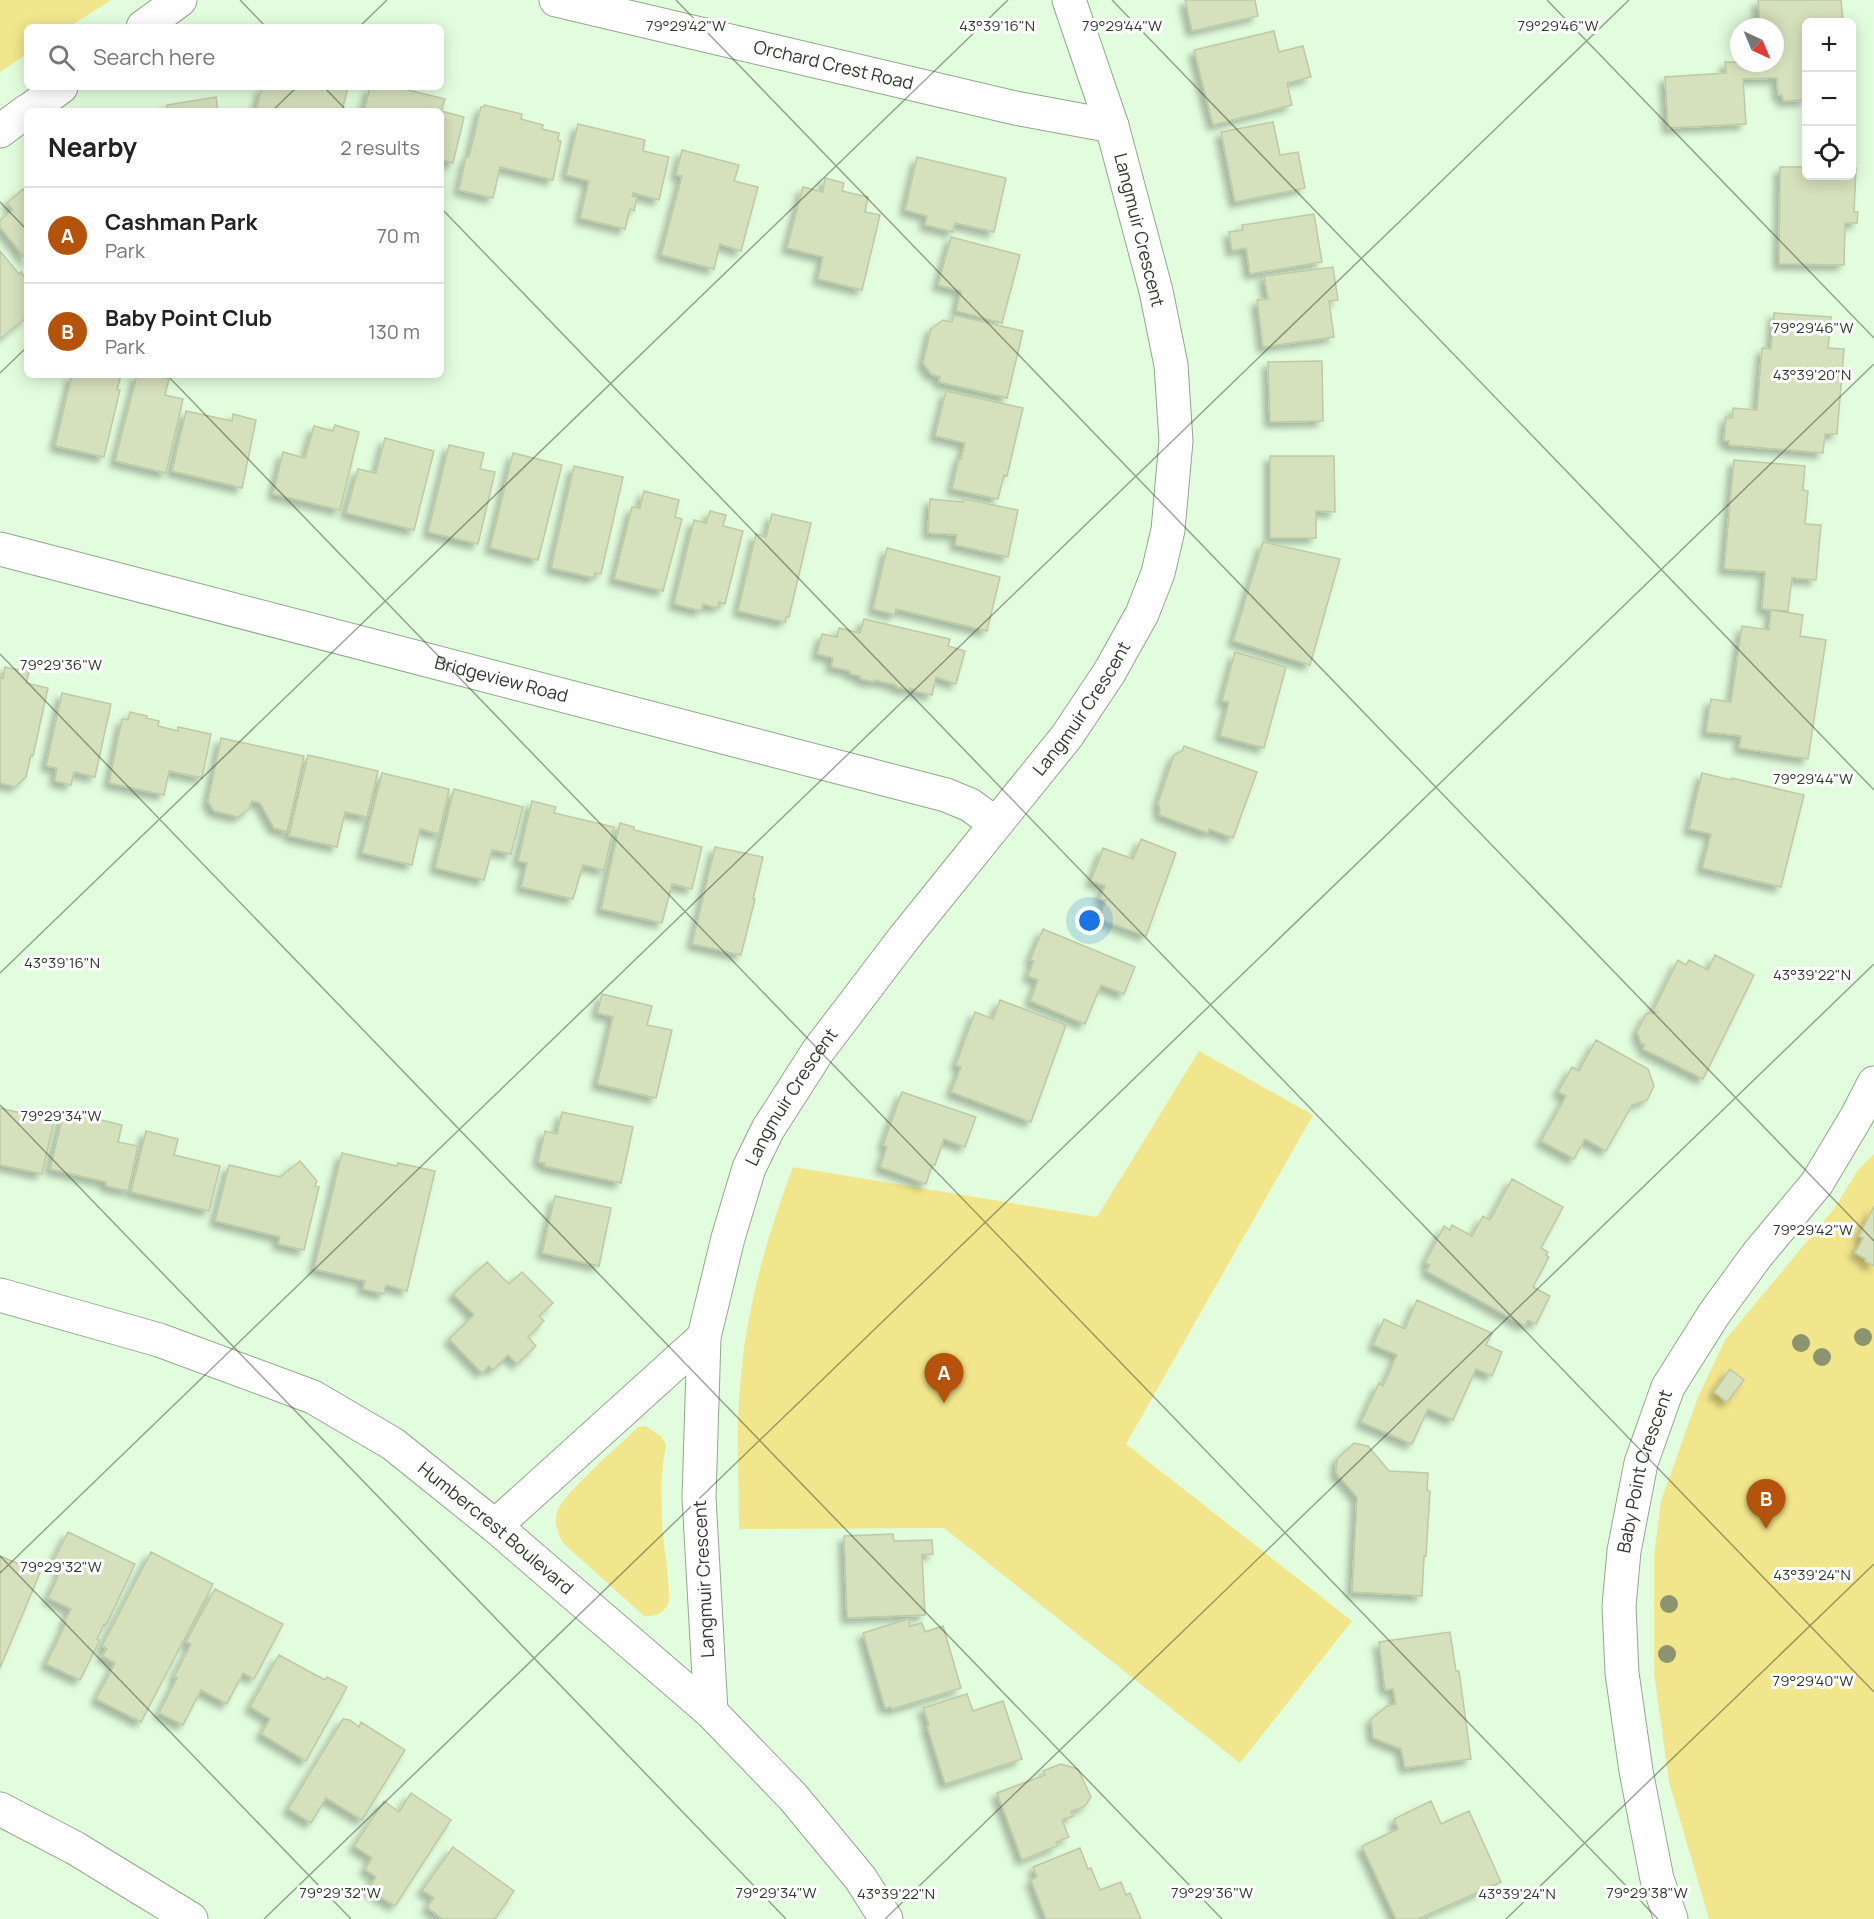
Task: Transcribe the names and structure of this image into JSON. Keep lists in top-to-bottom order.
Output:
{
  "streets": {
    "street": [
      "Orchard Crest Road",
      "Langmuir Crescent",
      "Bridgeview Road",
      "Baby Point Crescent",
      "Humbercrest Boulevard"
    ]
  },
  "crossings": [
    ["Orchard Crest Road", "Langmuir Crescent"],
    ["Langmuir Crescent", "Bridgeview Road"],
    ["Langmuir Crescent", "Humbercrest Boulevard"]
  ],
  "north": "bottom right",
  "page": {
    "map_buttons": ["+", "−"],
    "search": "Search here",
    "heading": ["Nearby", "2 results"],
    "list": [
      {
        "mark": "A",
        "name": "Cashman Park",
        "note": "Park",
        "value": "70 m"
      },
      {
        "mark": "B",
        "name": "Baby Point Club",
        "note": "Park",
        "value": "130 m"
      }
    ],
    "pins": ["A", "B"]
  },
  "coordinates": [
    "43°39'16\"N",
    "79°29'42\"W",
    "79°29'44\"W",
    "79°29'46\"W",
    "43°39'20\"N",
    "79°29'36\"W",
    "43°39'22\"N",
    "79°29'34\"W",
    "79°29'32\"W",
    "43°39'24\"N",
    "79°29'40\"W",
    "79°29'38\"W"
  ]
}
